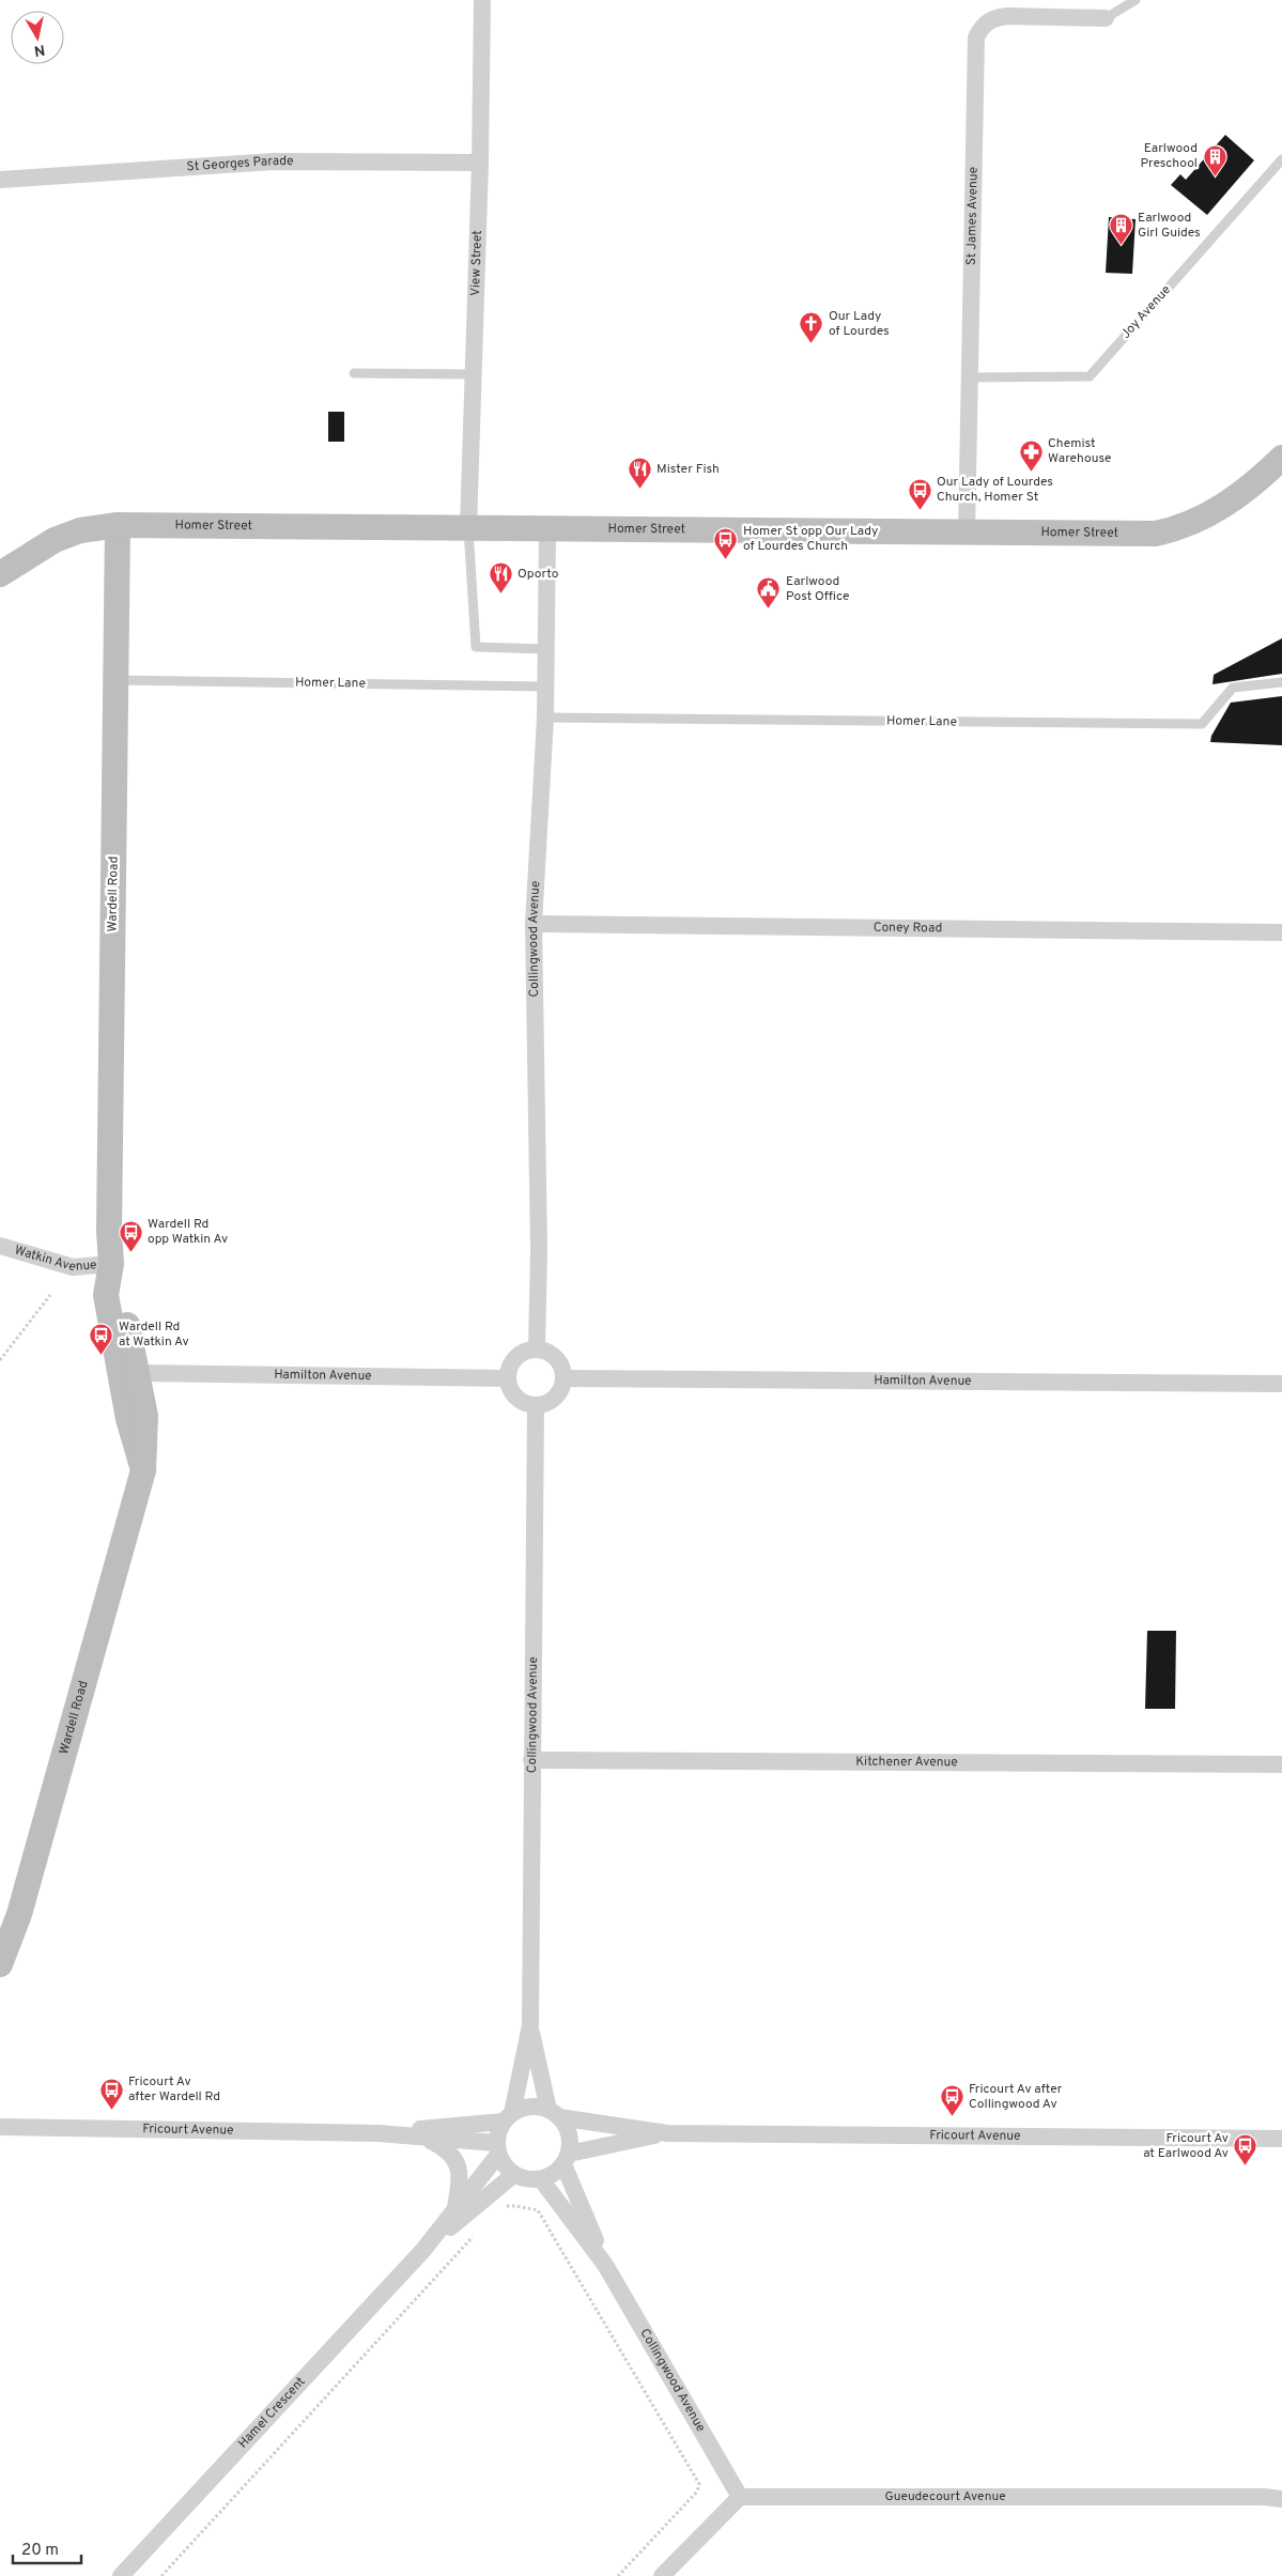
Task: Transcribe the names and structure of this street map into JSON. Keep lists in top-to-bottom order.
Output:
{
  "streets": {
    "street": [
      "St Georges Parade",
      "St James Avenue",
      "View Street",
      "Homer Street",
      "Wardell Road",
      "Coney Road",
      "Collingwood Avenue",
      "Watkin Avenue",
      "Hamilton Avenue",
      "Kitchener Avenue",
      "Fricourt Avenue",
      "Hamel Crescent",
      "Gueudecourt Avenue"
    ],
    "lane": ["Joy Avenue", "Homer Lane"]
  },
  "crossings": [
    ["St Georges Parade", "View Street"],
    ["St James Avenue", "Joy Avenue"],
    ["St James Avenue", "Homer Street"],
    ["View Street", "Homer Street"],
    ["Homer Street", "Wardell Road"],
    ["Homer Street", "Collingwood Avenue"],
    ["Homer Lane", "Wardell Road"],
    ["Homer Lane", "Collingwood Avenue"],
    ["Wardell Road", "Watkin Avenue"],
    ["Wardell Road", "Hamilton Avenue"],
    ["Coney Road", "Collingwood Avenue"],
    ["Collingwood Avenue", "Hamilton Avenue"],
    ["Collingwood Avenue", "Kitchener Avenue"],
    ["Collingwood Avenue", "Fricourt Avenue"],
    ["Collingwood Avenue", "Hamel Crescent"],
    ["Collingwood Avenue", "Gueudecourt Avenue"],
    ["Fricourt Avenue", "Hamel Crescent"]
  ],
  "places": {
    "building": ["Earlwood Preschool", "Earlwood Girl Guides"],
    "church": ["Our Lady of Lourdes"],
    "pharmacy": ["Chemist Warehouse"],
    "restaurant": ["Mister Fish", "Oporto"],
    "bus stop": [
      "Our Lady of Lourdes Church, Homer St",
      "Homer St opp Our Lady of Lourdes Church",
      "Wardell Rd opp Watkin Av",
      "Wardell Rd at Watkin Av",
      "Fricourt Av after Wardell Rd",
      "Fricourt Av after Collingwood Av",
      "Fricourt Av at Earlwood Av"
    ],
    "public building": ["Earlwood Post Office"]
  },
  "scale_bar": "20 m",
  "north": "bottom"
}
